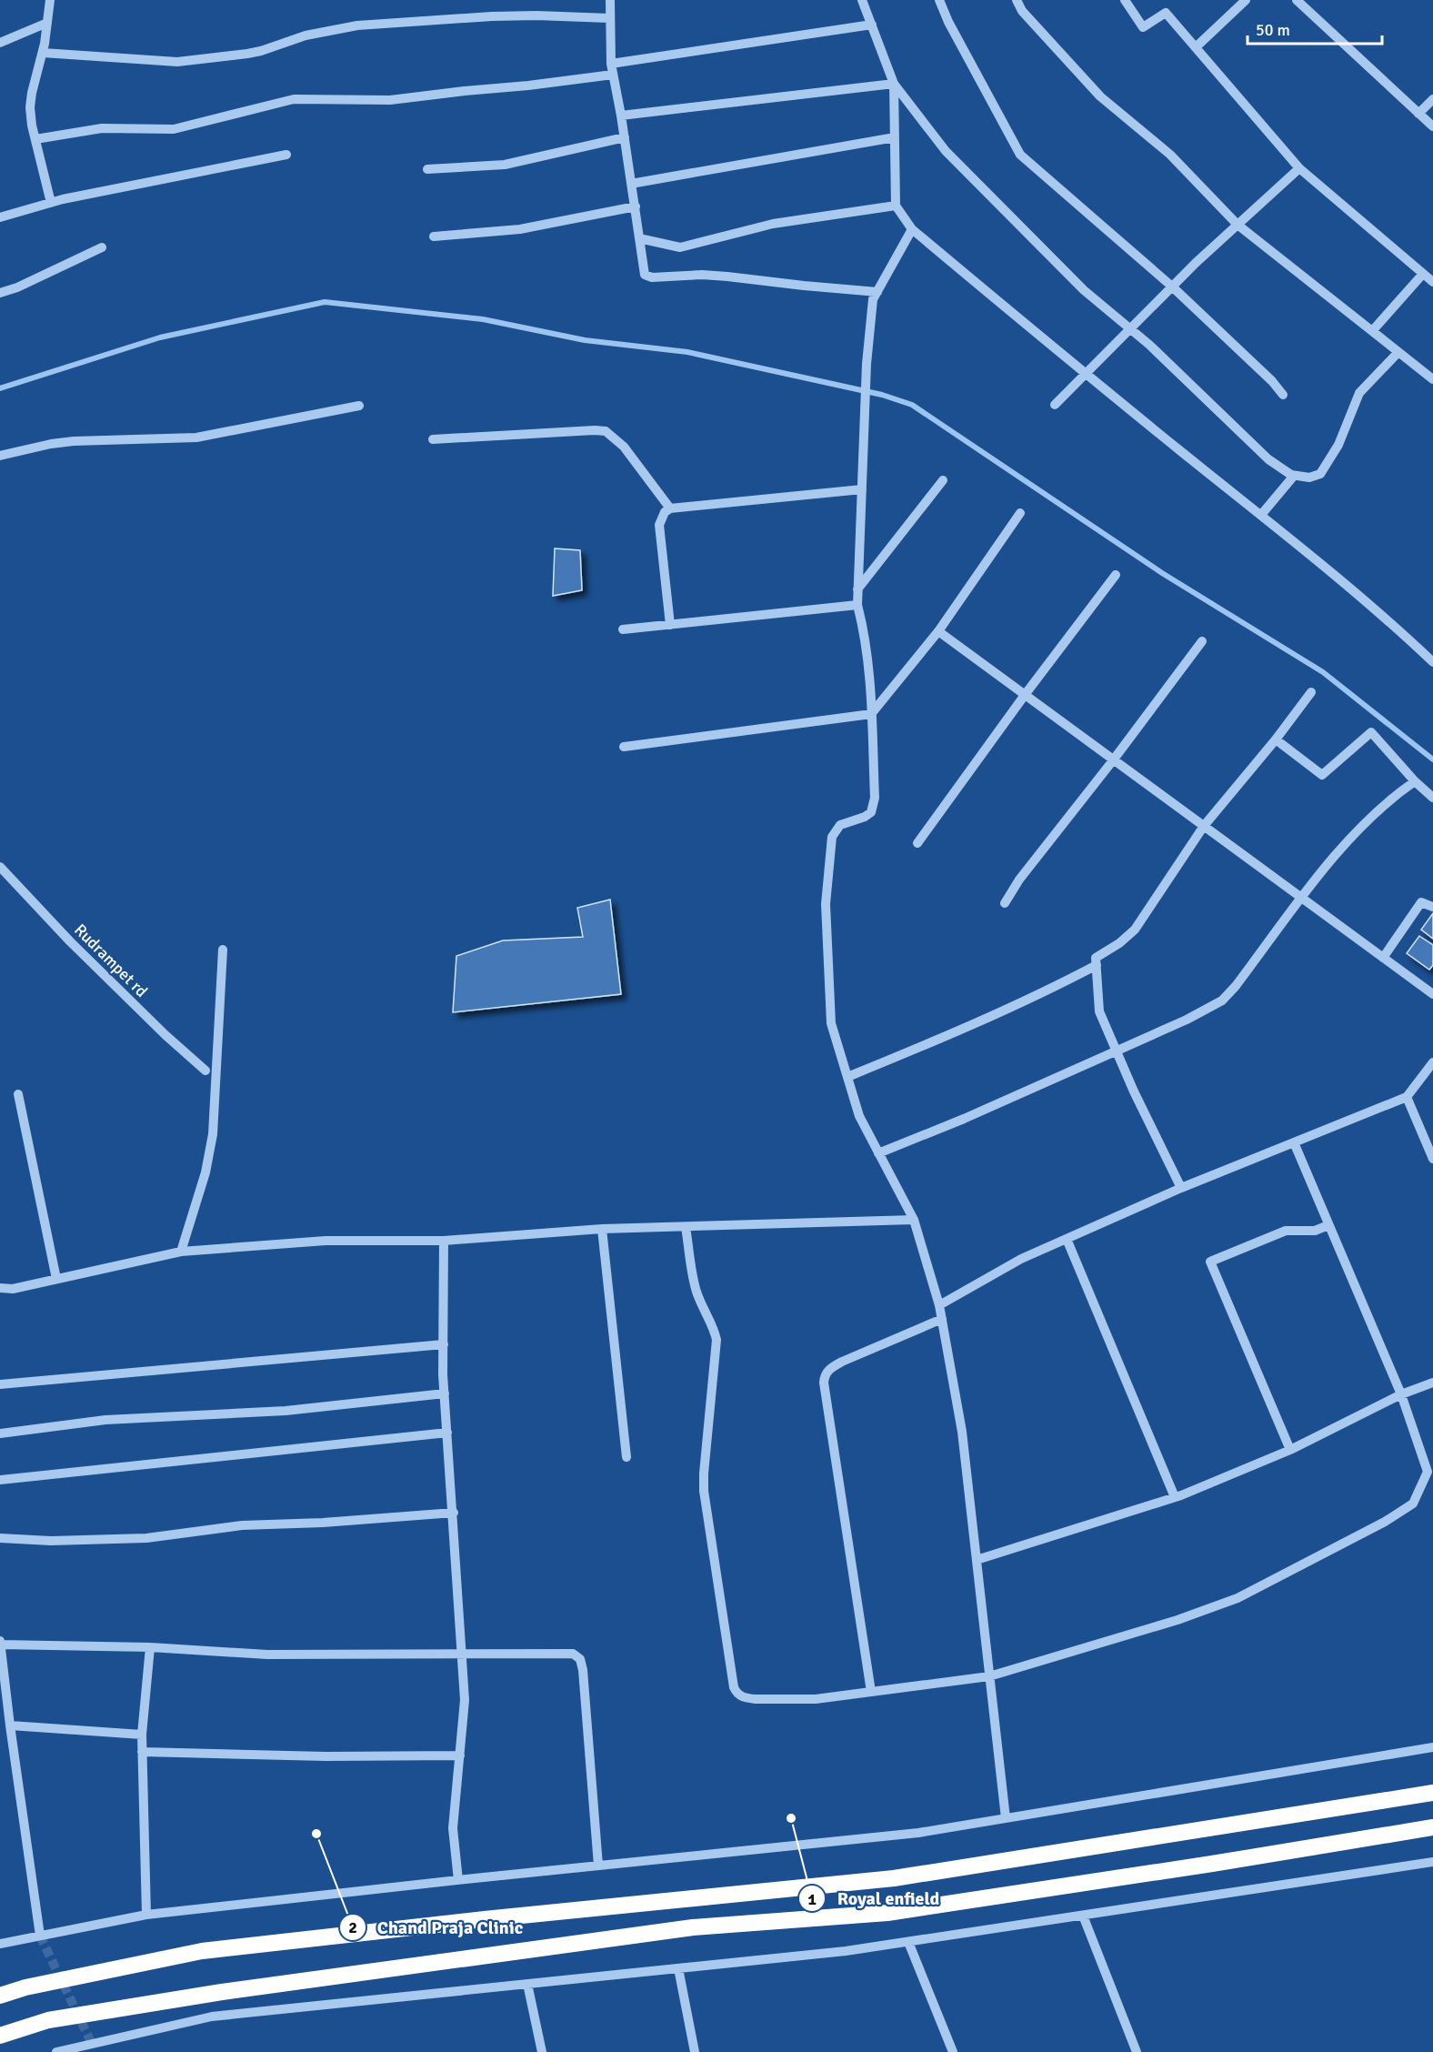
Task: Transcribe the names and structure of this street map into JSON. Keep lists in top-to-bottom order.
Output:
{
  "streets": {
    "street": ["Rudrampet rd"]
  },
  "places": ["Royal enfield", "Chand Praja Clinic"],
  "scale_bar": "50 m"
}
